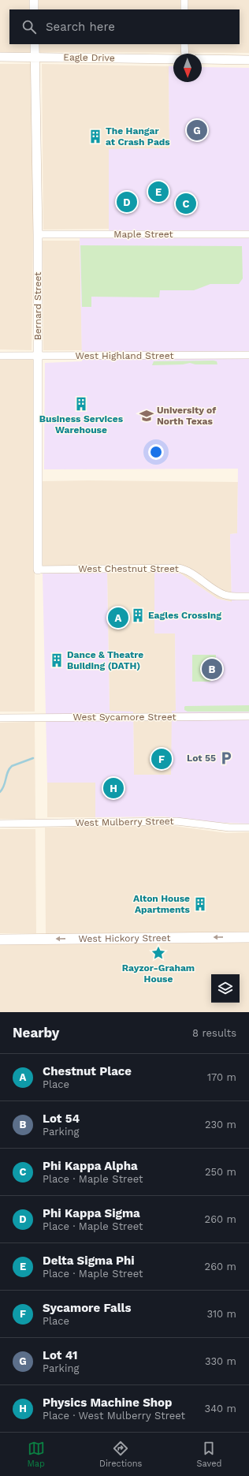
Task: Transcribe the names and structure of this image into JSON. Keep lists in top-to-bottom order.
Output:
{
  "streets": {
    "main road": ["West Hickory Street"],
    "street": [
      "Eagle Drive",
      "Maple Street",
      "Bernard Street",
      "West Highland Street",
      "West Chestnut Street",
      "West Sycamore Street",
      "West Mulberry Street"
    ]
  },
  "crossings": [
    ["Eagle Drive", "Bernard Street"],
    ["Maple Street", "Bernard Street"],
    ["Bernard Street", "West Highland Street"],
    ["Bernard Street", "West Chestnut Street"]
  ],
  "one_way": ["West Hickory Street"],
  "places": {
    "building": [
      "The Hangar at Crash Pads",
      "Business Services Warehouse",
      "Eagles Crossing",
      "Dance & Theatre Building (DATH)",
      "Alton House Apartments"
    ],
    "school or university": ["University of North Texas"],
    "parking": ["Lot 55"],
    "place": ["Rayzor-Graham House"]
  },
  "north": "bottom",
  "page": {
    "search": "Search here",
    "pins": [
      "G",
      "E",
      "D",
      "C",
      "A",
      "B",
      "F",
      "H"
    ],
    "heading": ["Nearby", "8 results"],
    "list": [
      {
        "mark": "A",
        "name": "Chestnut Place",
        "note": "Place",
        "value": "170 m"
      },
      {
        "mark": "B",
        "name": "Lot 54",
        "note": "Parking",
        "value": "230 m"
      },
      {
        "mark": "C",
        "name": "Phi Kappa Alpha",
        "note": "Place · Maple Street",
        "value": "250 m"
      },
      {
        "mark": "D",
        "name": "Phi Kappa Sigma",
        "note": "Place · Maple Street",
        "value": "260 m"
      },
      {
        "mark": "E",
        "name": "Delta Sigma Phi",
        "note": "Place · Maple Street",
        "value": "260 m"
      },
      {
        "mark": "F",
        "name": "Sycamore Falls",
        "note": "Place",
        "value": "310 m"
      },
      {
        "mark": "G",
        "name": "Lot 41",
        "note": "Parking",
        "value": "330 m"
      },
      {
        "mark": "H",
        "name": "Physics Machine Shop",
        "note": "Place · West Mulberry Street",
        "value": "340 m"
      }
    ],
    "nav": ["Map", "Directions", "Saved"]
  }
}
